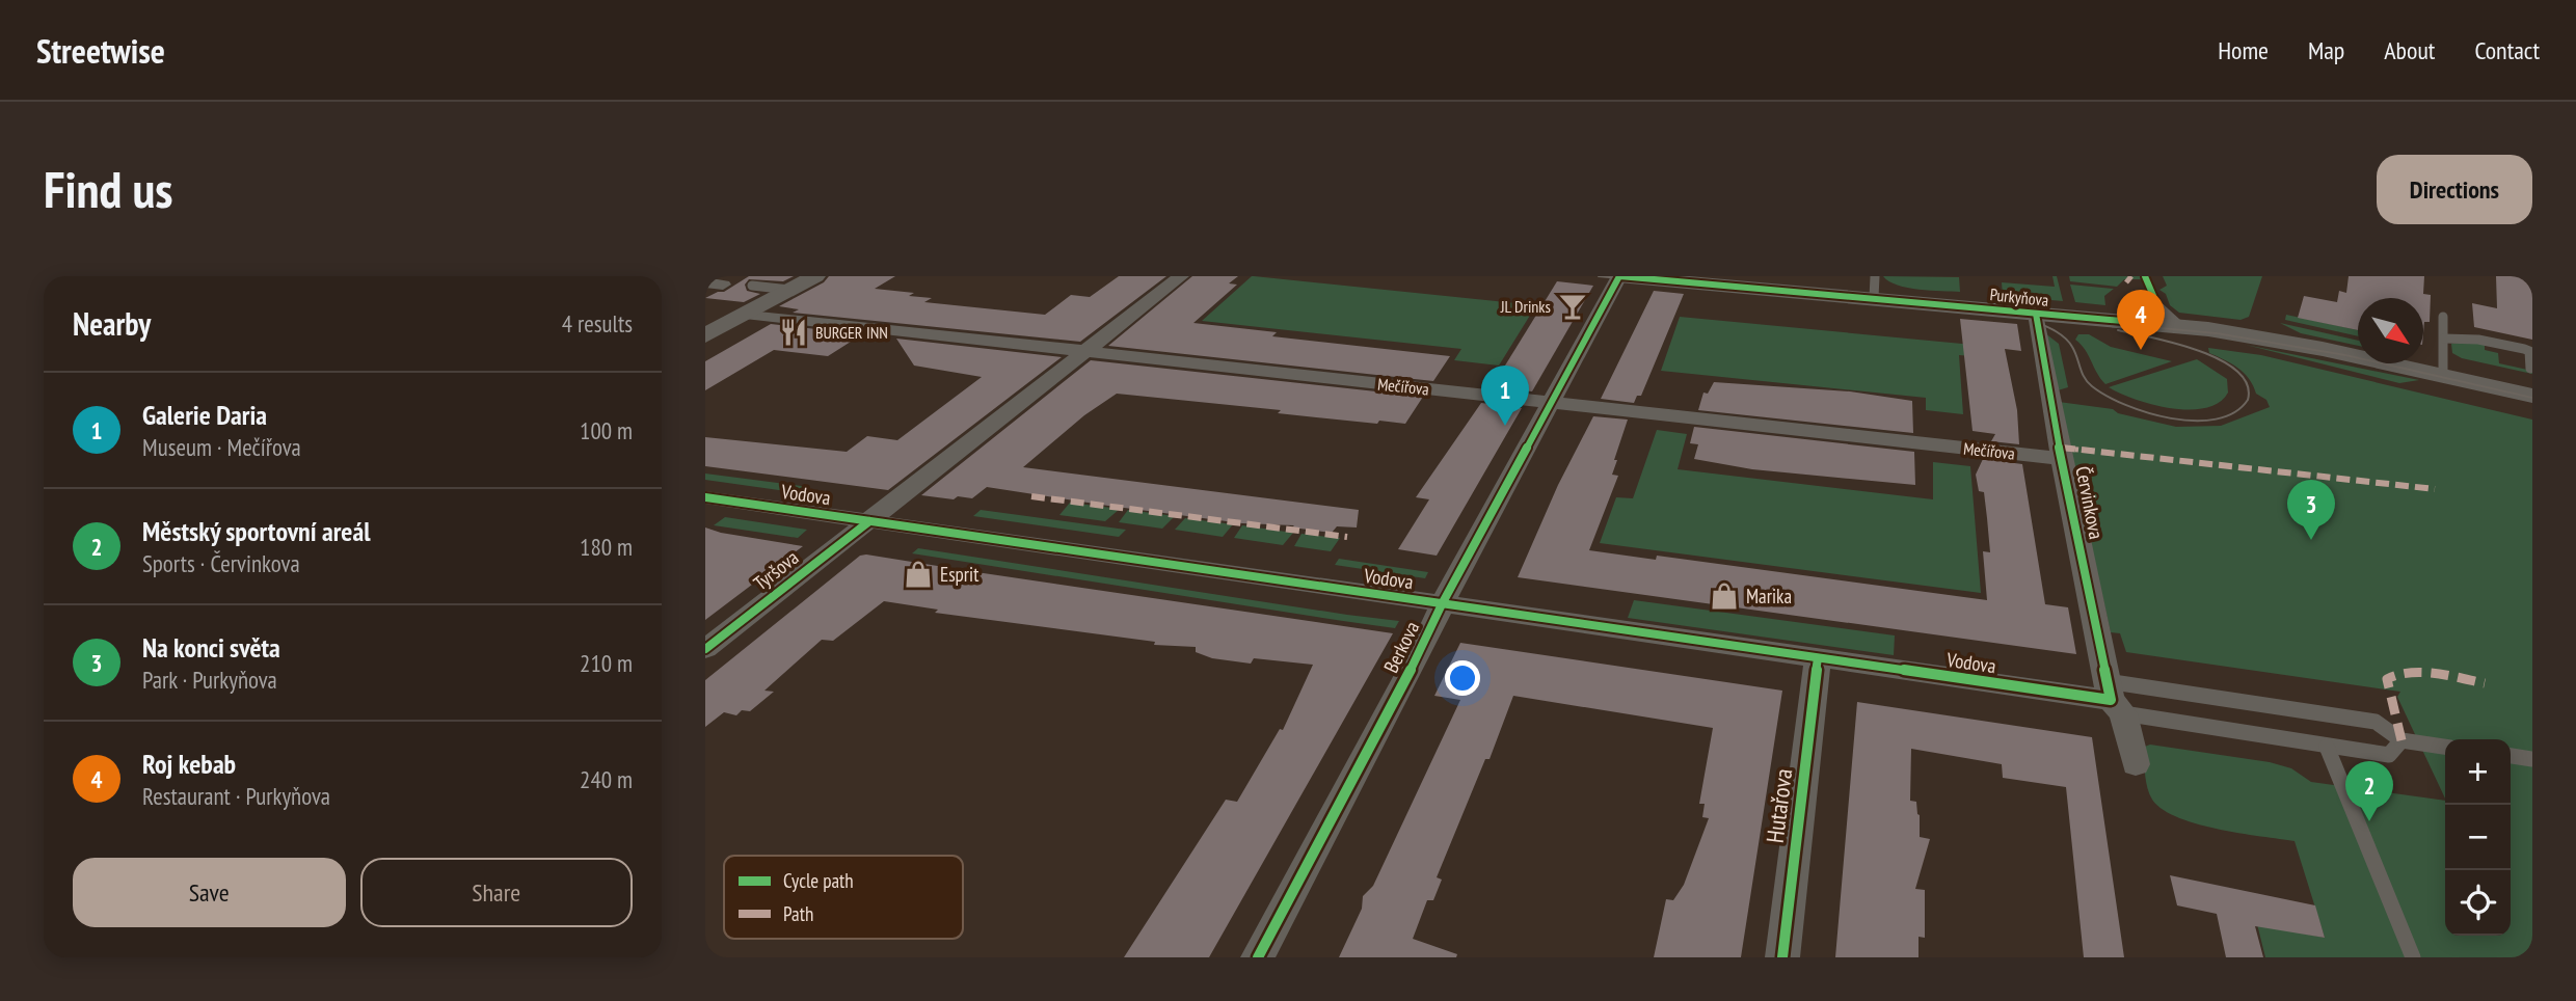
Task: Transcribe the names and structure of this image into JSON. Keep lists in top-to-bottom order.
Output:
{
  "streets": {
    "street": [
      "Purkyňova",
      "Mečířova",
      "Vodova",
      "Červinkova",
      "Tyršova",
      "Berkova",
      "Hutařova"
    ]
  },
  "crossings": [
    ["Purkyňova", "Červinkova"],
    ["Purkyňova", "Berkova"],
    ["Mečířova", "Červinkova"],
    ["Mečířova", "Tyršova"],
    ["Mečířova", "Berkova"],
    ["Vodova", "Červinkova"],
    ["Vodova", "Tyršova"],
    ["Vodova", "Berkova"],
    ["Vodova", "Hutařova"]
  ],
  "places": {
    "bar": ["JL Drinks"],
    "restaurant": ["BURGER INN"],
    "shop": ["Esprit", "Marika"]
  },
  "legend": ["Cycle path", "Path"],
  "north": "bottom right",
  "page": {
    "header": "Streetwise",
    "nav": [
      "Home",
      "Map",
      "About",
      "Contact"
    ],
    "buttons": [
      "Directions",
      ["Save", "Share"]
    ],
    "title": "Find us",
    "heading": ["Nearby", "4 results"],
    "pins": [
      "4",
      "1",
      "3",
      "2"
    ],
    "list": [
      {
        "mark": "1",
        "name": "Galerie Daria",
        "note": "Museum · Mečířova",
        "value": "100 m"
      },
      {
        "mark": "2",
        "name": "Městský sportovní areál",
        "note": "Sports · Červinkova",
        "value": "180 m"
      },
      {
        "mark": "3",
        "name": "Na konci světa",
        "note": "Park · Purkyňova",
        "value": "210 m"
      },
      {
        "mark": "4",
        "name": "Roj kebab",
        "note": "Restaurant · Purkyňova",
        "value": "240 m"
      }
    ],
    "map_buttons": ["+", "−"]
  }
}
